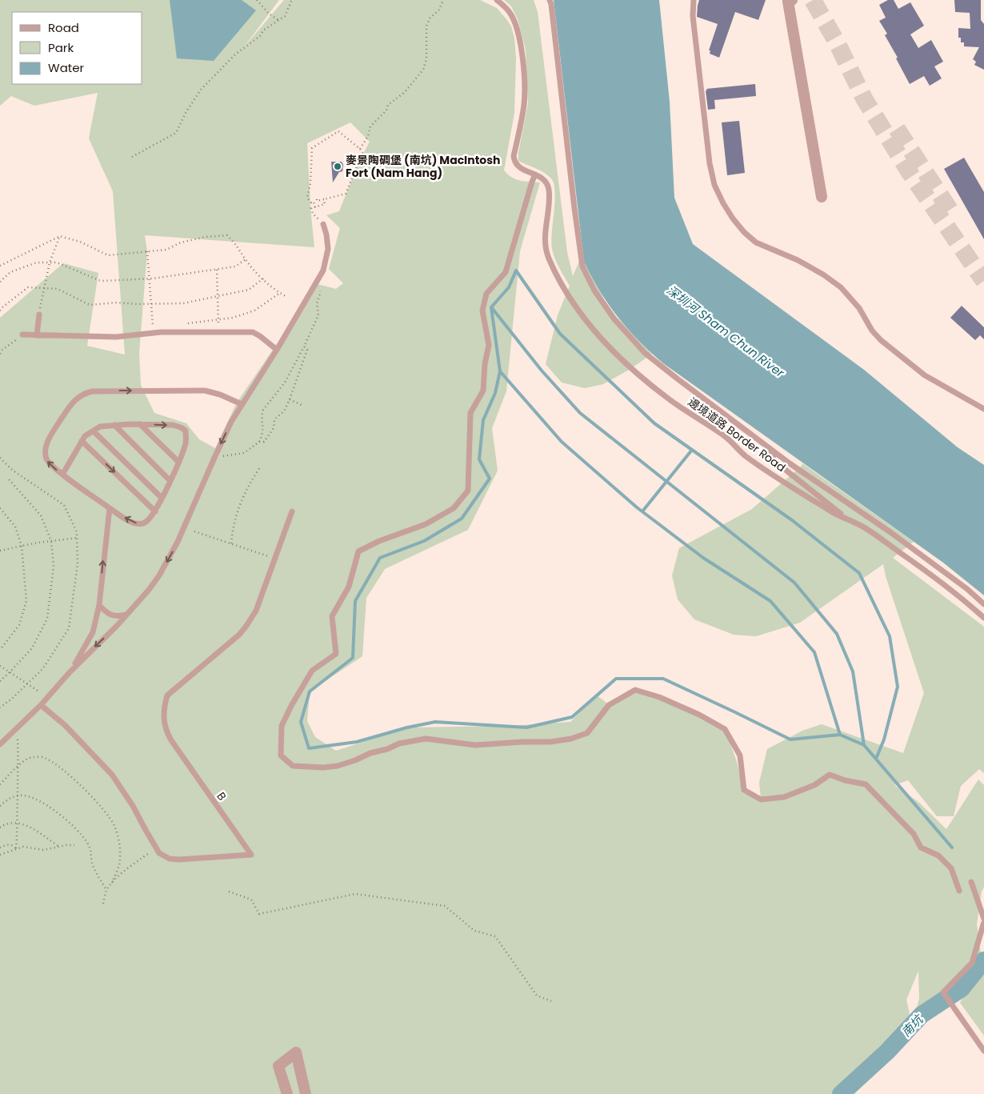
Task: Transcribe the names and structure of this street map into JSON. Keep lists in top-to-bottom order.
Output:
{
  "streets": {
    "lane": ["邊境道路 Border Road", "B"]
  },
  "water": ["深圳河 Sham Chun River", "南坑"],
  "places": ["麥景陶碉堡 (南坑) MacIntosh Fort (Nam Hang)"],
  "legend": ["Road", "Park", "Water"]
}
